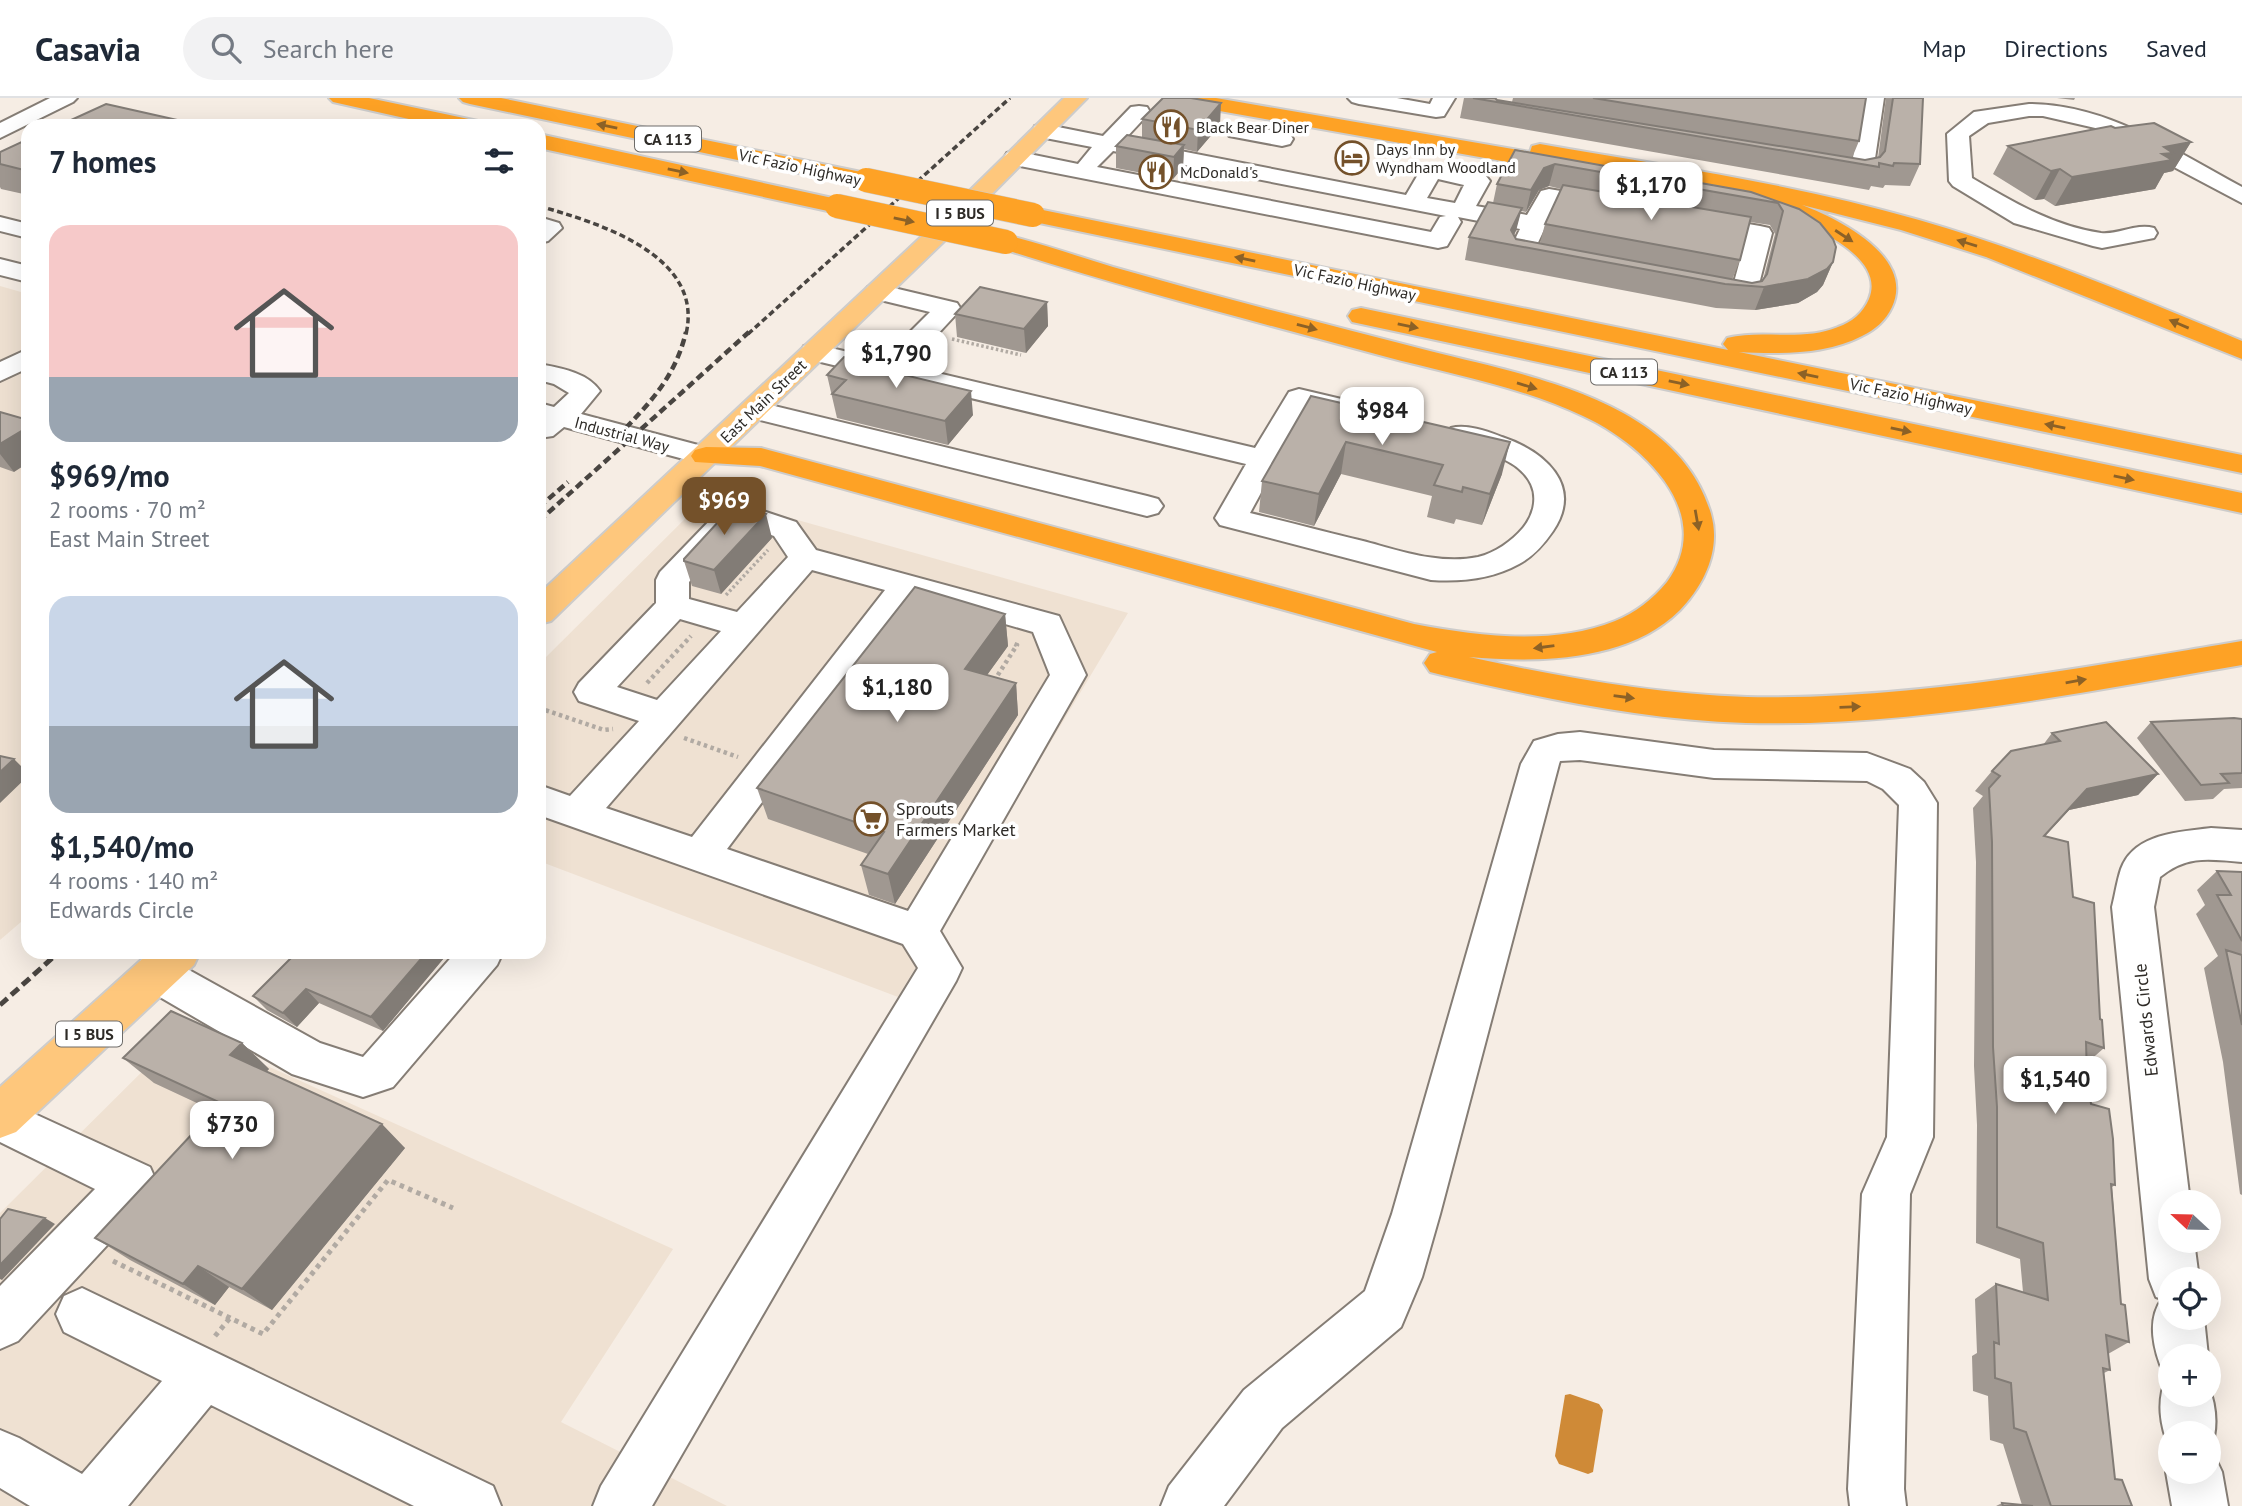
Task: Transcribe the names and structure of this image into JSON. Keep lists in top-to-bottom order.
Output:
{
  "streets": {
    "highway": ["CA 113", "Vic Fazio Highway"],
    "main road": ["I 5 BUS", "East Main Street"],
    "street": ["Industrial Way", "Edwards Circle"]
  },
  "crossings": [
    ["East Main Street", "Industrial Way"]
  ],
  "places": {
    "restaurant": ["Black Bear Diner", "McDonald's"],
    "hotel": ["Days Inn by Wyndham Woodland"],
    "supermarket": ["Sprouts Farmers Market"]
  },
  "north": "left",
  "page": {
    "header": "Casavia",
    "search": "Search here",
    "nav": ["Map", "Directions", "Saved"],
    "heading": "7 homes",
    "price": [
      "$1,170",
      "$1,790",
      "$984",
      "$969",
      "$1,180",
      "$1,540",
      "$730"
    ],
    "list": [
      {
        "name": "$969/mo",
        "note": "2 rooms · 70 m² · East Main Street"
      },
      {
        "name": "$1,540/mo",
        "note": "4 rooms · 140 m² · Edwards Circle"
      }
    ],
    "map_buttons": ["+", "−"]
  }
}
